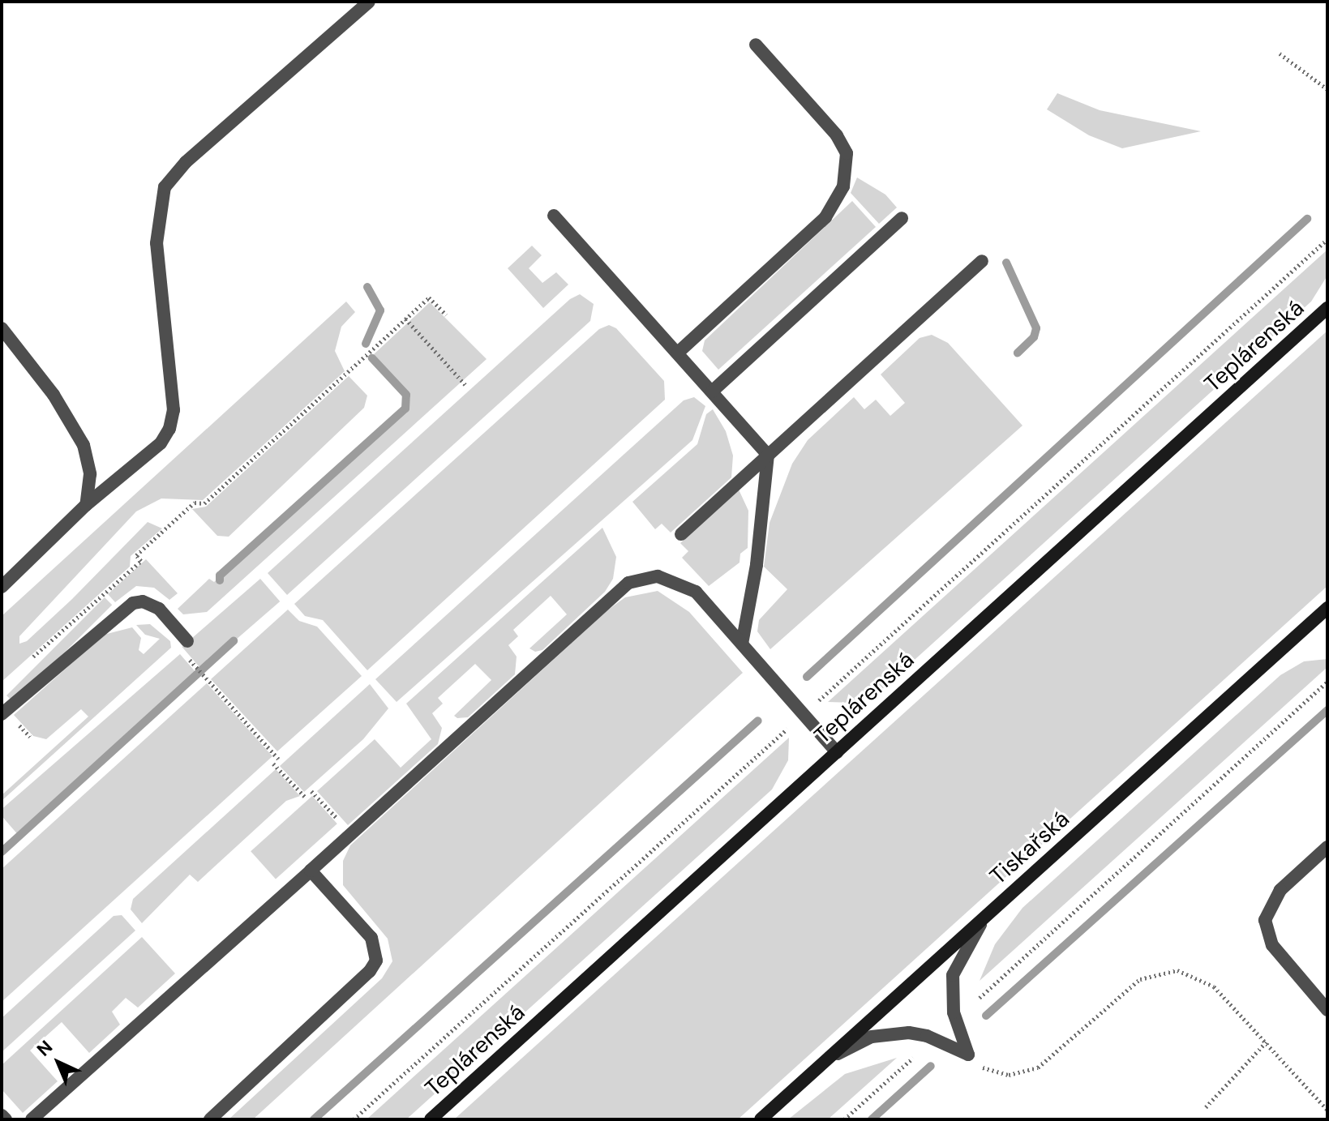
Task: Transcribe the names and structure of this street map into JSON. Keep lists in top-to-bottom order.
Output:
{
  "streets": {
    "street": ["Teplárenská", "Tiskařská"]
  },
  "north": "top left"
}
